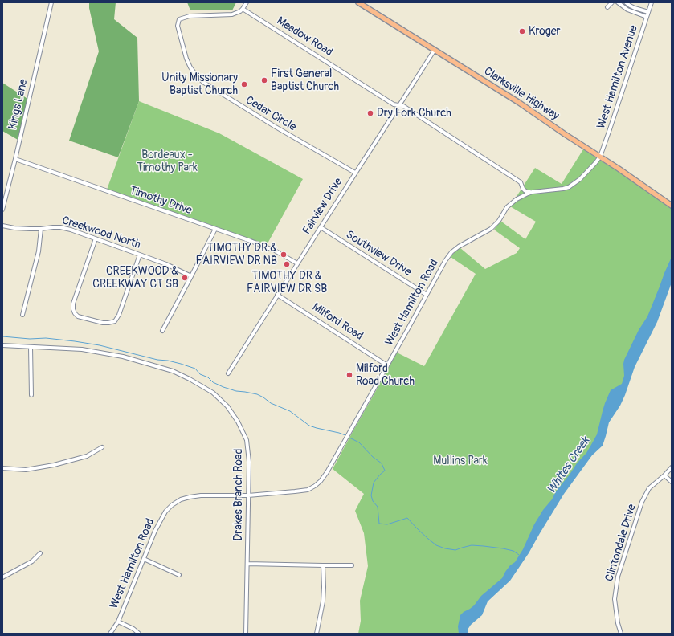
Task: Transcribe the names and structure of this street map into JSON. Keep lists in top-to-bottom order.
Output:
{
  "streets": {
    "main road": ["Clarksville Highway"],
    "street": [
      "Meadow Road",
      "West Hamilton Avenue",
      "Kings Lane",
      "Cedar Circle",
      "Timothy Drive",
      "Fairview Drive",
      "Creekwood North",
      "Southview Drive",
      "West Hamilton Road",
      "Milford Road",
      "Drakes Branch Road",
      "Clintondale Drive"
    ]
  },
  "crossings": [
    ["Meadow Road", "Cedar Circle"],
    ["Meadow Road", "Fairview Drive"],
    ["Meadow Road", "West Hamilton Road"],
    ["West Hamilton Avenue", "Clarksville Highway"],
    ["West Hamilton Avenue", "West Hamilton Road"],
    ["Clarksville Highway", "Fairview Drive"],
    ["Clarksville Highway", "West Hamilton Road"],
    ["Kings Lane", "Timothy Drive"],
    ["Cedar Circle", "Fairview Drive"],
    ["Timothy Drive", "Fairview Drive"],
    ["Fairview Drive", "Southview Drive"],
    ["Fairview Drive", "Milford Road"],
    ["Southview Drive", "West Hamilton Road"],
    ["West Hamilton Road", "Milford Road"],
    ["West Hamilton Road", "Drakes Branch Road"]
  ],
  "water": ["Whites Creek"],
  "parks": ["Bordeaux - Timothy Park", "Mullins Park"],
  "places": [
    "Kroger",
    "First General Baptist Church",
    "Unity Missionary Baptist Church",
    "Dry Fork Church",
    "TIMOTHY DR & FAIRVIEW DR NB",
    "TIMOTHY DR & FAIRVIEW DR SB",
    "CREEKWOOD & CREEKWAY CT SB",
    "Milford Road Church"
  ]
}
